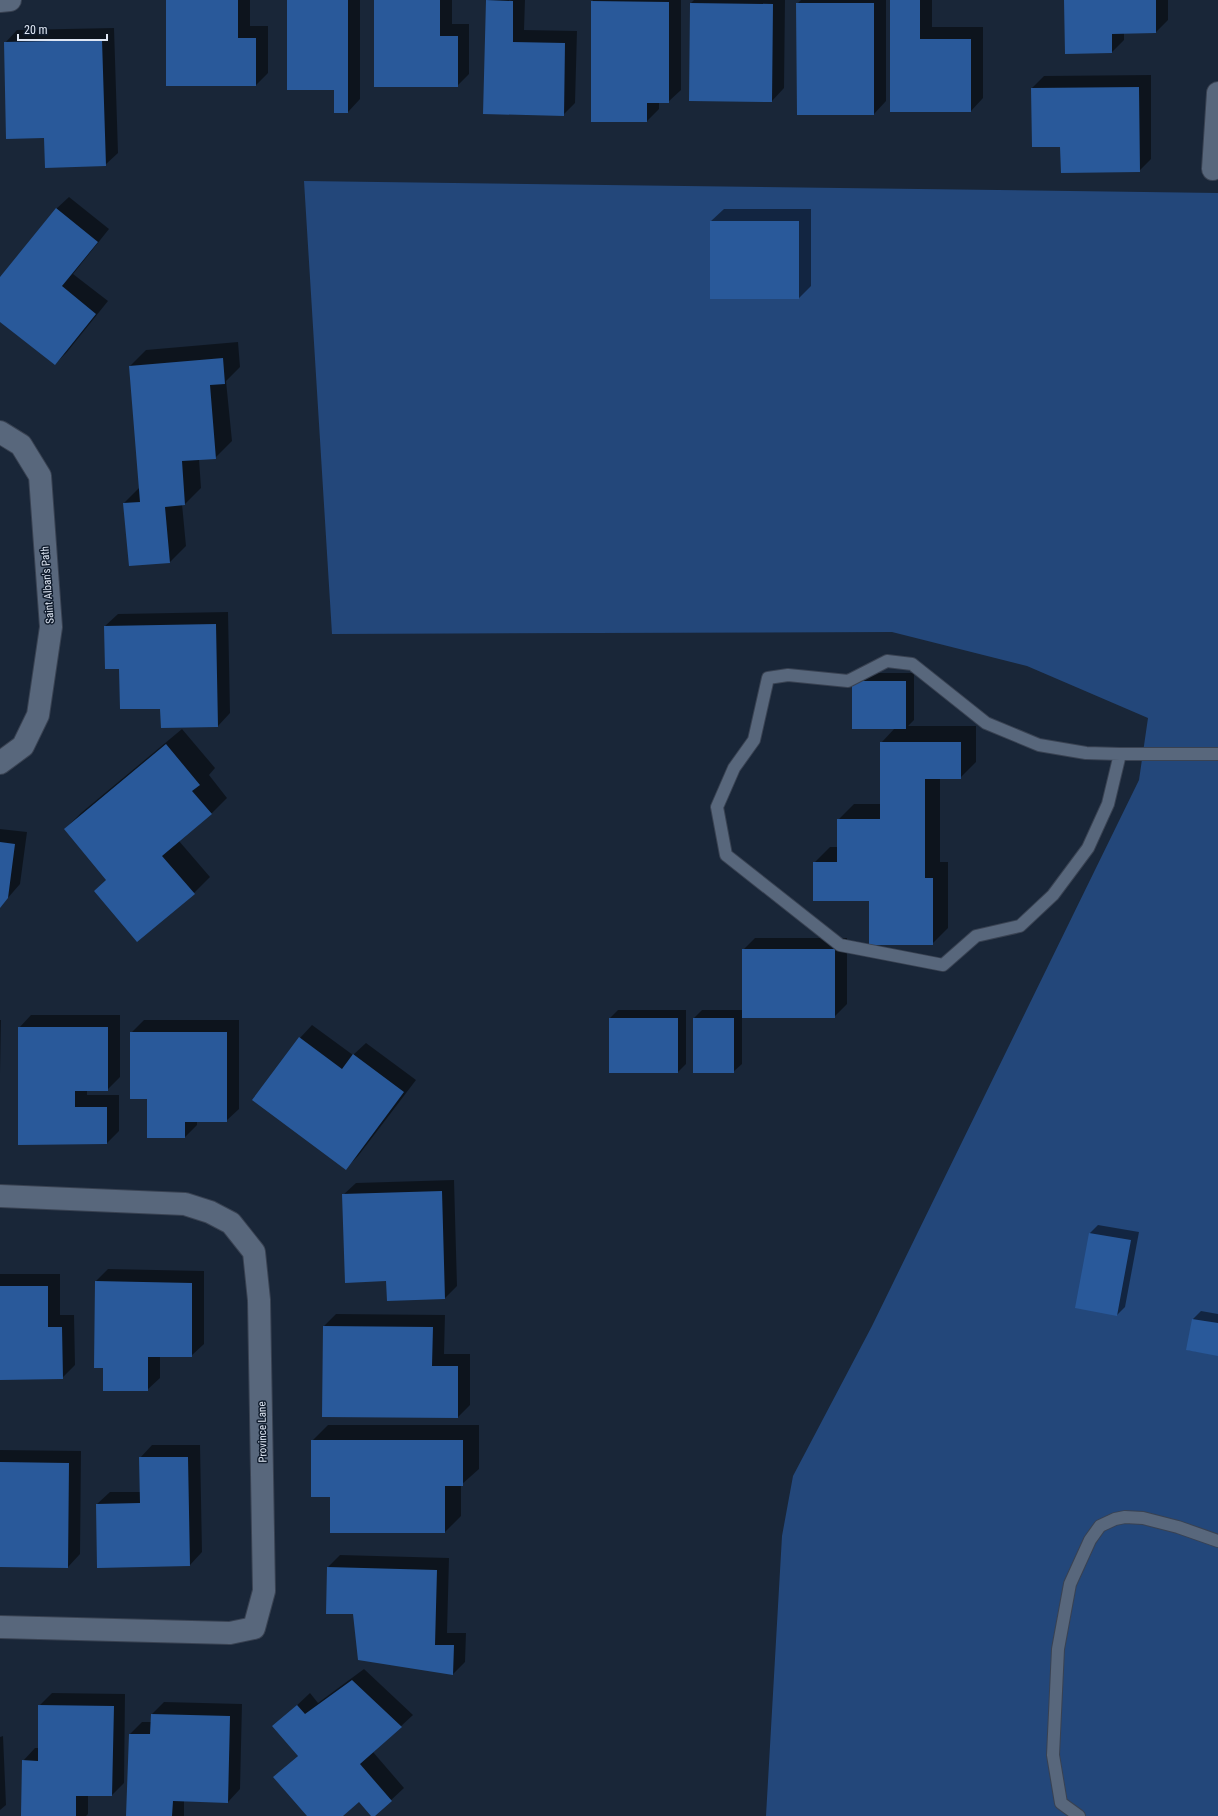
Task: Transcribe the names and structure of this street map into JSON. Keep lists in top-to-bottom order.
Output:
{
  "streets": {
    "street": ["Saint Alban's Path", "Province Lane"]
  },
  "scale_bar": "20 m"
}
